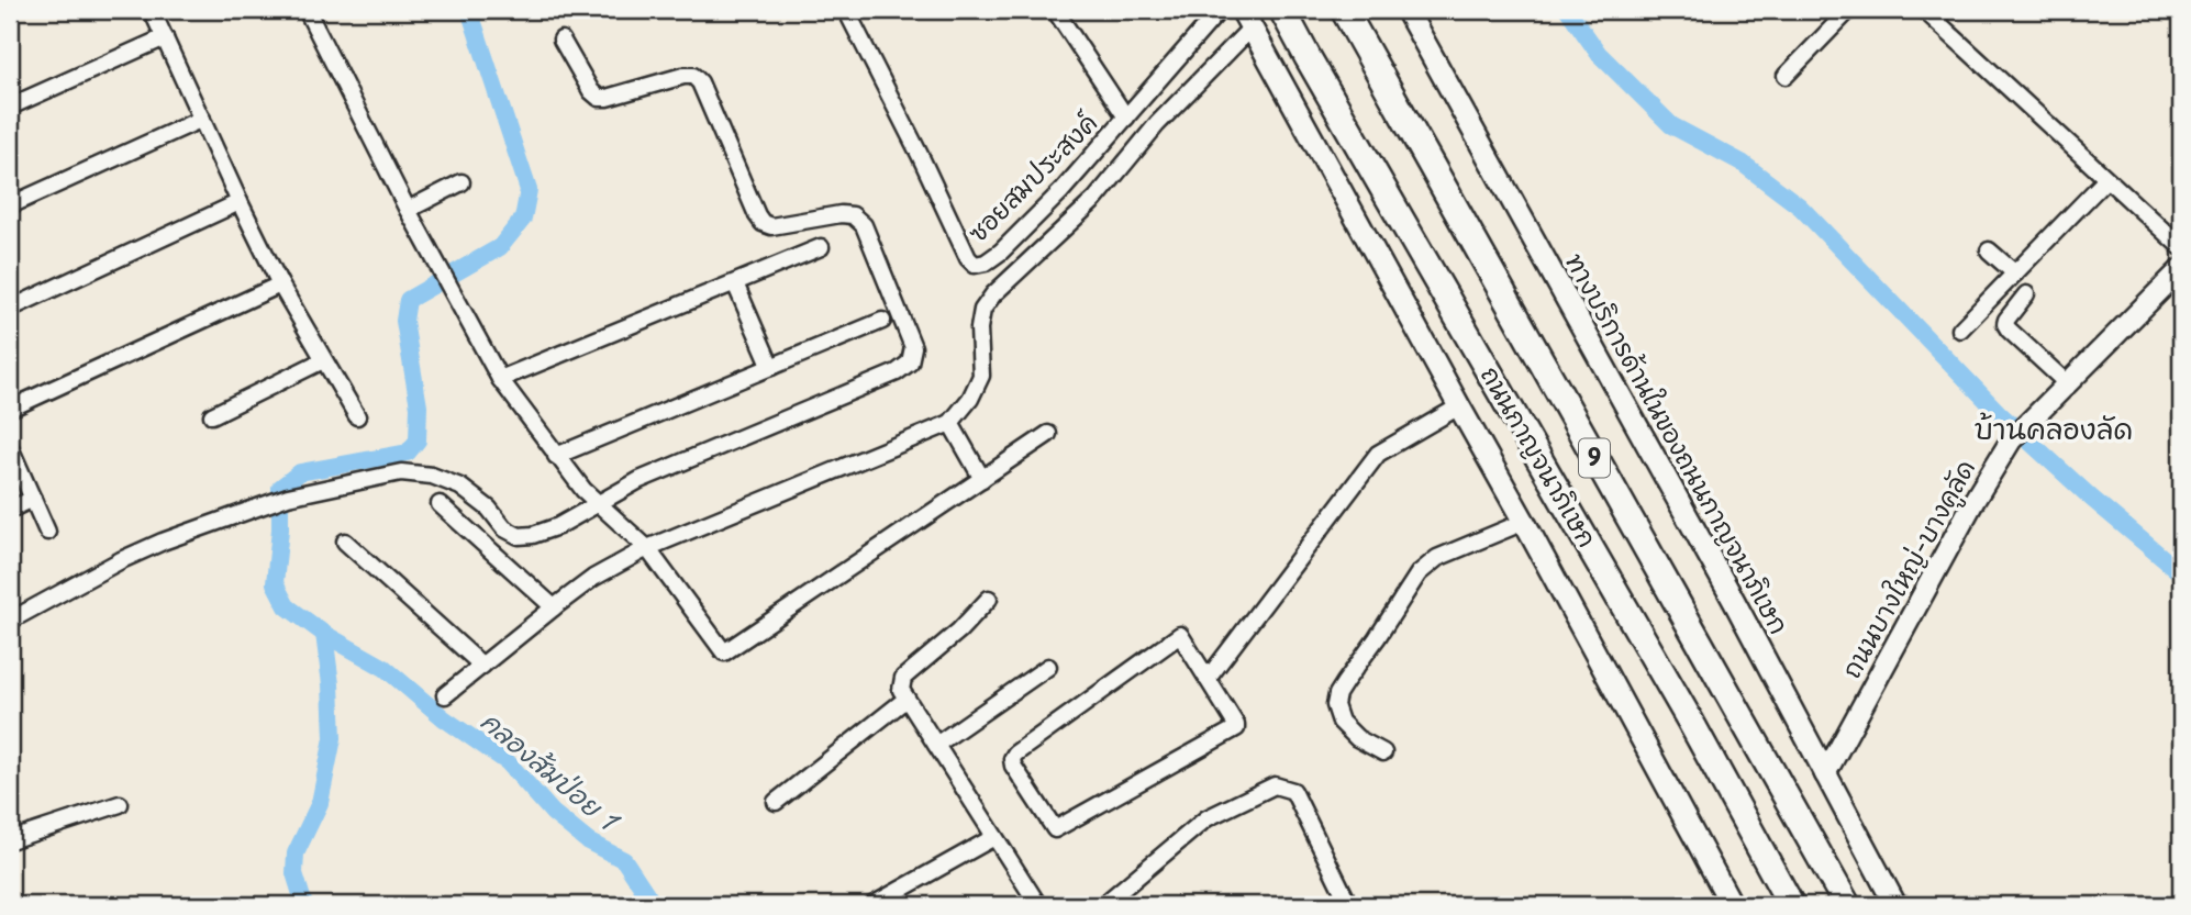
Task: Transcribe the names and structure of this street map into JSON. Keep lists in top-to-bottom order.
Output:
{
  "streets": {
    "highway": ["ถนนกาญจนาภิเษก", "9"],
    "main road": ["ทางบริการด้านในของถนนกาญจนาภิเษก"],
    "street": ["ซอยสมประสงค์", "ถนนบางใหญ่-บางคูลัด"]
  },
  "crossings": [
    ["ทางบริการด้านในของถนนกาญจนาภิเษก", "ถนนบางใหญ่-บางคูลัด"]
  ],
  "districts": ["บ้านคลองลัด"],
  "water": ["คลองส้มป่อย 1"]
}
